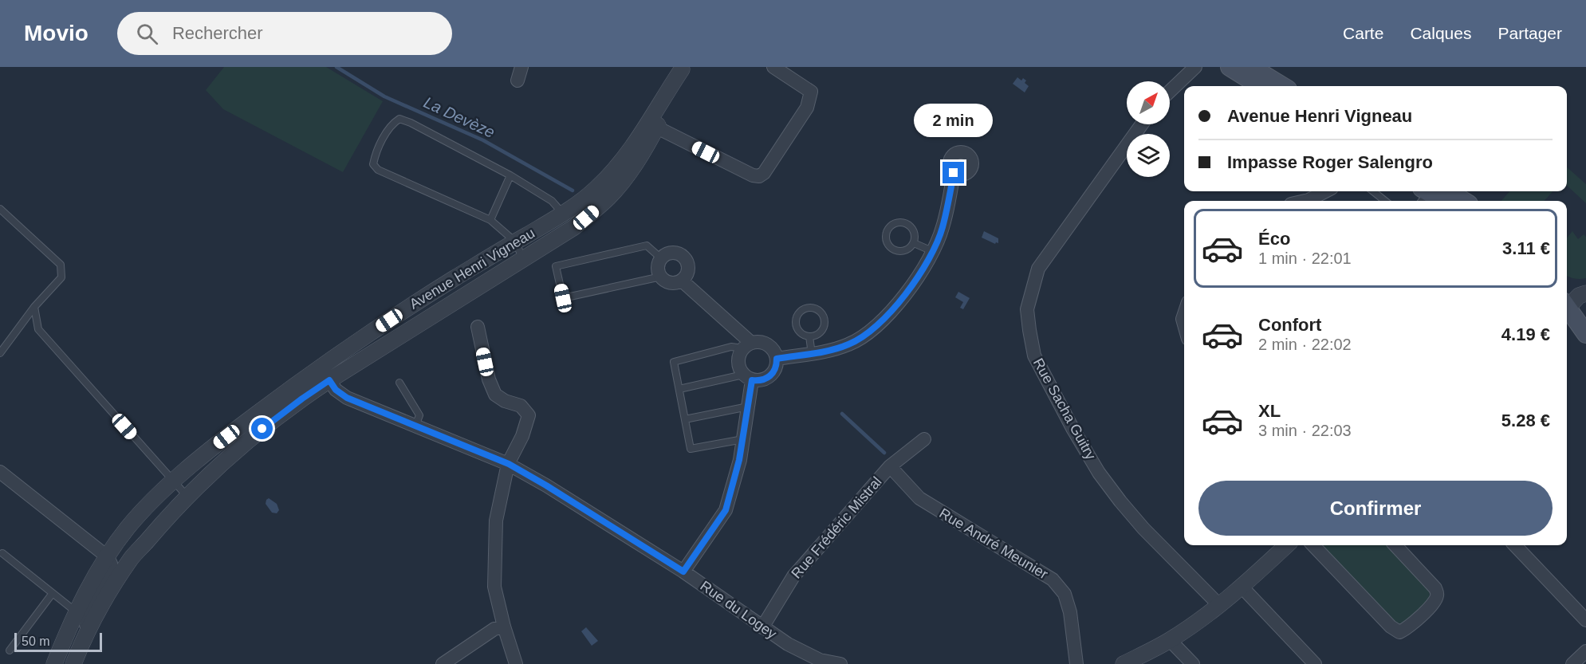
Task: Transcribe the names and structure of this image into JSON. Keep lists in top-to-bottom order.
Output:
{
  "streets": {
    "street": [
      "Avenue Henri Vigneau",
      "Rue Sacha Guitry",
      "Rue Frédéric Mistral",
      "Rue André Meunier",
      "Rue du Logey"
    ]
  },
  "crossings": [
    ["Avenue Henri Vigneau", "Rue du Logey"],
    ["Rue Frédéric Mistral", "Rue André Meunier"],
    ["Rue Frédéric Mistral", "Rue du Logey"]
  ],
  "water": ["La Devèze"],
  "scale_bar": "50 m",
  "north": "top right",
  "page": {
    "header": "Movio",
    "search": "Rechercher",
    "nav": ["Carte", "Calques", "Partager"],
    "banner": ["Avenue Henri Vigneau", "Impasse Roger Salengro"],
    "bubble": "2 min",
    "list": [
      {
        "name": "Éco",
        "note": "1 min · 22:01",
        "value": "3.11 €"
      },
      {
        "name": "Confort",
        "note": "2 min · 22:02",
        "value": "4.19 €"
      },
      {
        "name": "XL",
        "note": "3 min · 22:03",
        "value": "5.28 €"
      }
    ],
    "buttons": "Confirmer",
    "scale": "50 m"
  }
}
